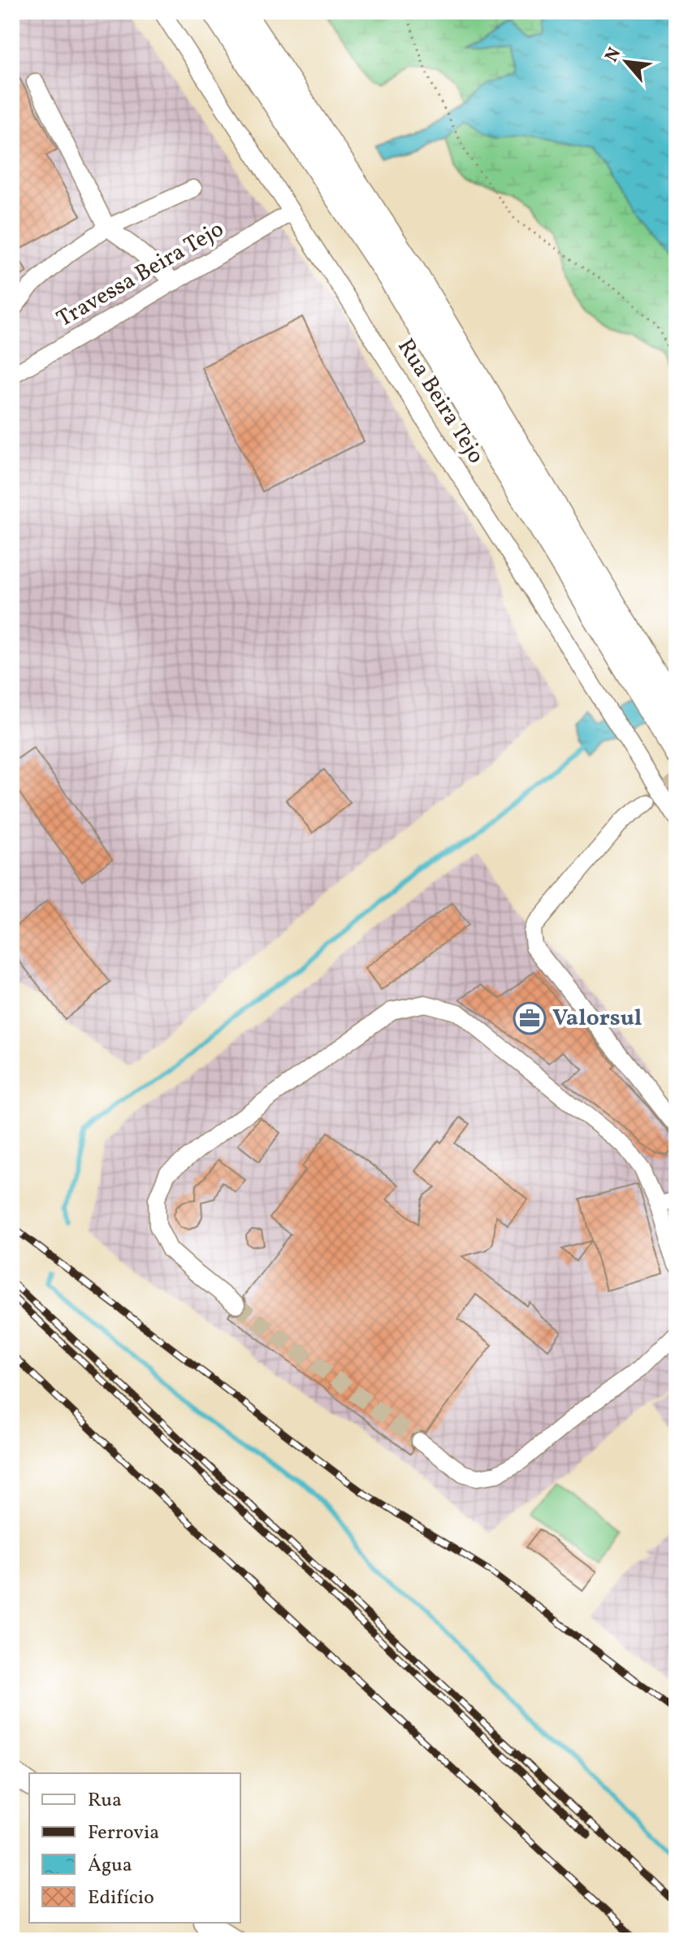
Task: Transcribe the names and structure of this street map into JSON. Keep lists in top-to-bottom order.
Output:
{
  "streets": {
    "street": ["Travessa Beira Tejo", "Rua Beira Tejo"]
  },
  "crossings": [
    ["Travessa Beira Tejo", "Rua Beira Tejo"]
  ],
  "places": {
    "office": ["Valorsul"]
  },
  "legend": [
    "Rua",
    "Ferrovia",
    "Água",
    "Edifício"
  ],
  "north": "top left"
}
